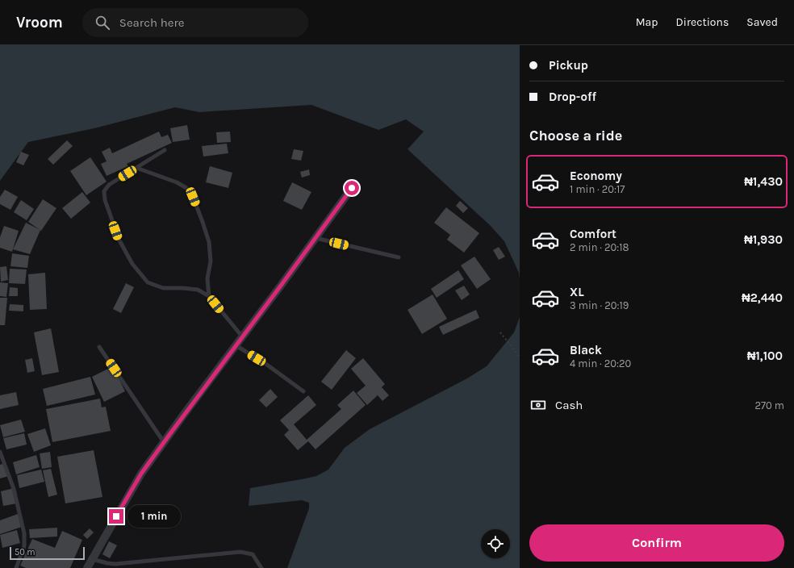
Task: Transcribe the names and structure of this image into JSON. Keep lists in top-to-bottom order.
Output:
{
  "scale_bar": "50 m",
  "page": {
    "header": "Vroom",
    "search": "Search here",
    "nav": ["Map", "Directions", "Saved"],
    "banner": ["Pickup", "Drop-off"],
    "heading": "Choose a ride",
    "list": [
      {
        "name": "Economy",
        "note": "1 min · 20:17",
        "value": "₦1,430"
      },
      {
        "name": "Comfort",
        "note": "2 min · 20:18",
        "value": "₦1,930"
      },
      {
        "name": "XL",
        "note": "3 min · 20:19",
        "value": "₦2,440"
      },
      {
        "name": "Black",
        "note": "4 min · 20:20",
        "value": "₦1,100"
      }
    ],
    "pay": ["Cash", "270 m"],
    "bubble": "1 min",
    "buttons": "Confirm",
    "scale": "50 m"
  }
}
